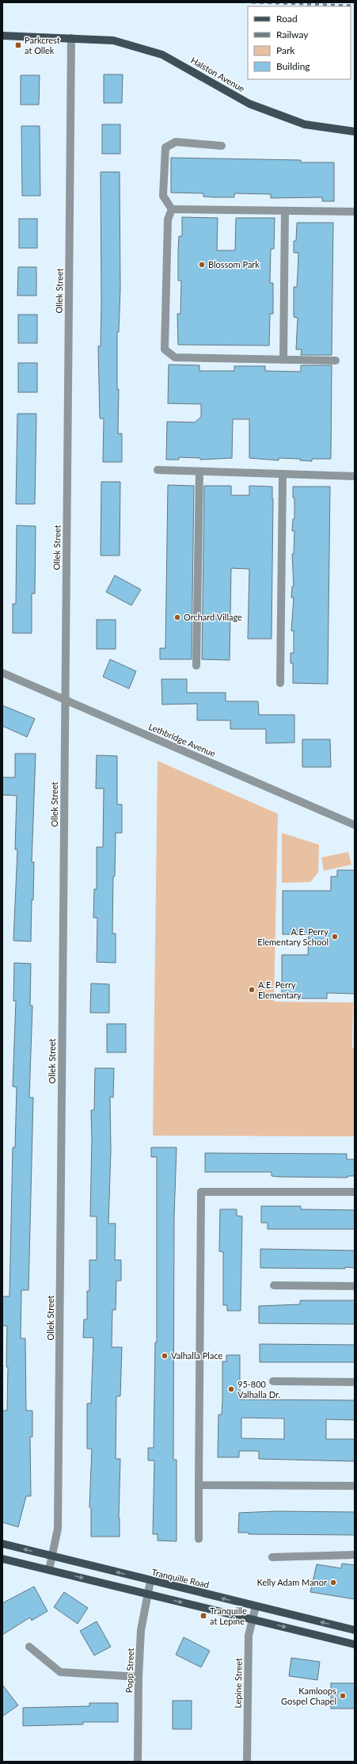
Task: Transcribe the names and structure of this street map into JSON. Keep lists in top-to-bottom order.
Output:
{
  "streets": {
    "main road": ["Halston Avenue", "Tranquille Road"],
    "street": [
      "Ollek Street",
      "Lethbridge Avenue",
      "Popp Street",
      "Lepine Street"
    ]
  },
  "crossings": [
    ["Halston Avenue", "Ollek Street"],
    ["Ollek Street", "Lethbridge Avenue"],
    ["Ollek Street", "Tranquille Road"],
    ["Tranquille Road", "Popp Street"],
    ["Tranquille Road", "Lepine Street"]
  ],
  "places": {
    "transit": ["Parkcrest at Ollek", "Tranquille at Lepine"],
    "other": [
      "Blossom Park",
      "Orchard Village",
      "A.E. Perry Elementary School",
      "A.E. Perry Elementary",
      "Valhalla Place",
      "95-800 Valhalla Dr.",
      "Kelly Adam Manor",
      "Kamloops Gospel Chapel"
    ]
  },
  "legend": [
    "Road",
    "Railway",
    "Park",
    "Building"
  ]
}
